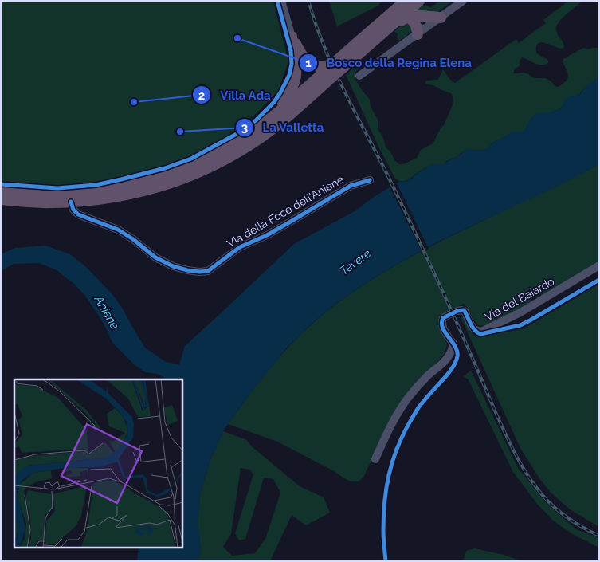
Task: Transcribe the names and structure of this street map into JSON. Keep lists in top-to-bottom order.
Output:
{
  "streets": {
    "street": ["Via della Foce dell'Aniene", "Via del Baiardo"]
  },
  "water": ["Tevere", "Aniene"],
  "places": ["Bosco della Regina Elena", "Villa Ada", "La Valletta"]
}
